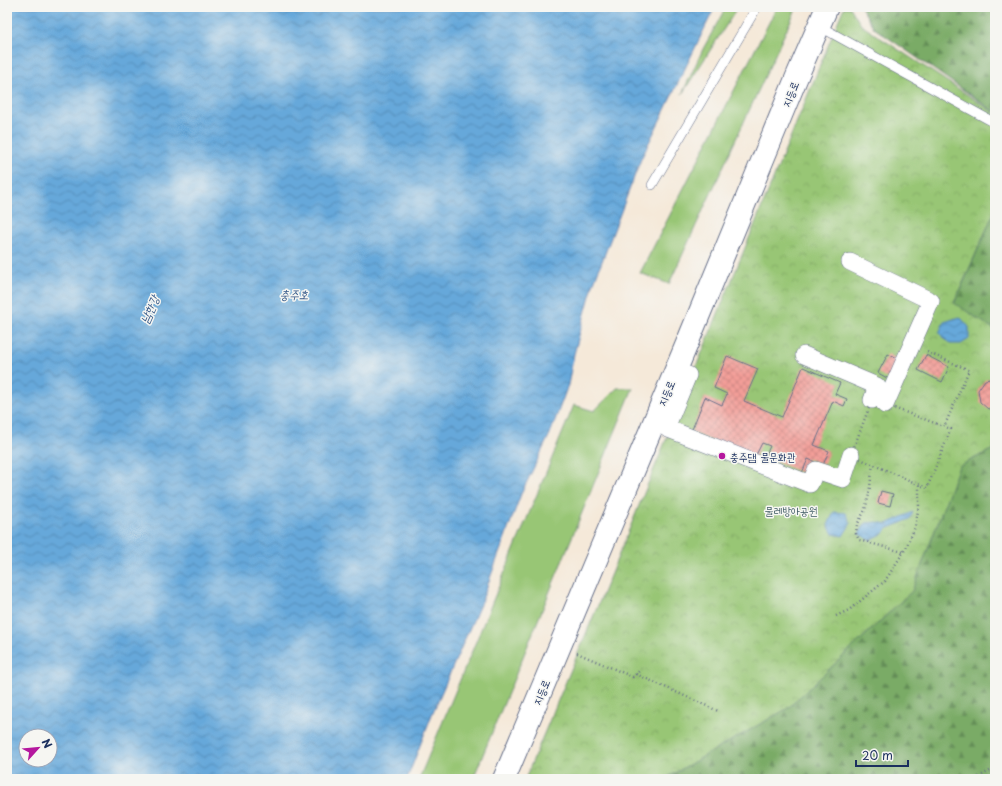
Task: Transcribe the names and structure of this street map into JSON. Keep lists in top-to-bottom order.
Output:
{
  "streets": {
    "street": ["지등로"]
  },
  "water": ["충주호", "남한강"],
  "parks": ["물레방아공원"],
  "places": ["충주댐 물문화관"],
  "scale_bar": "20 m",
  "north": "top right"
}
